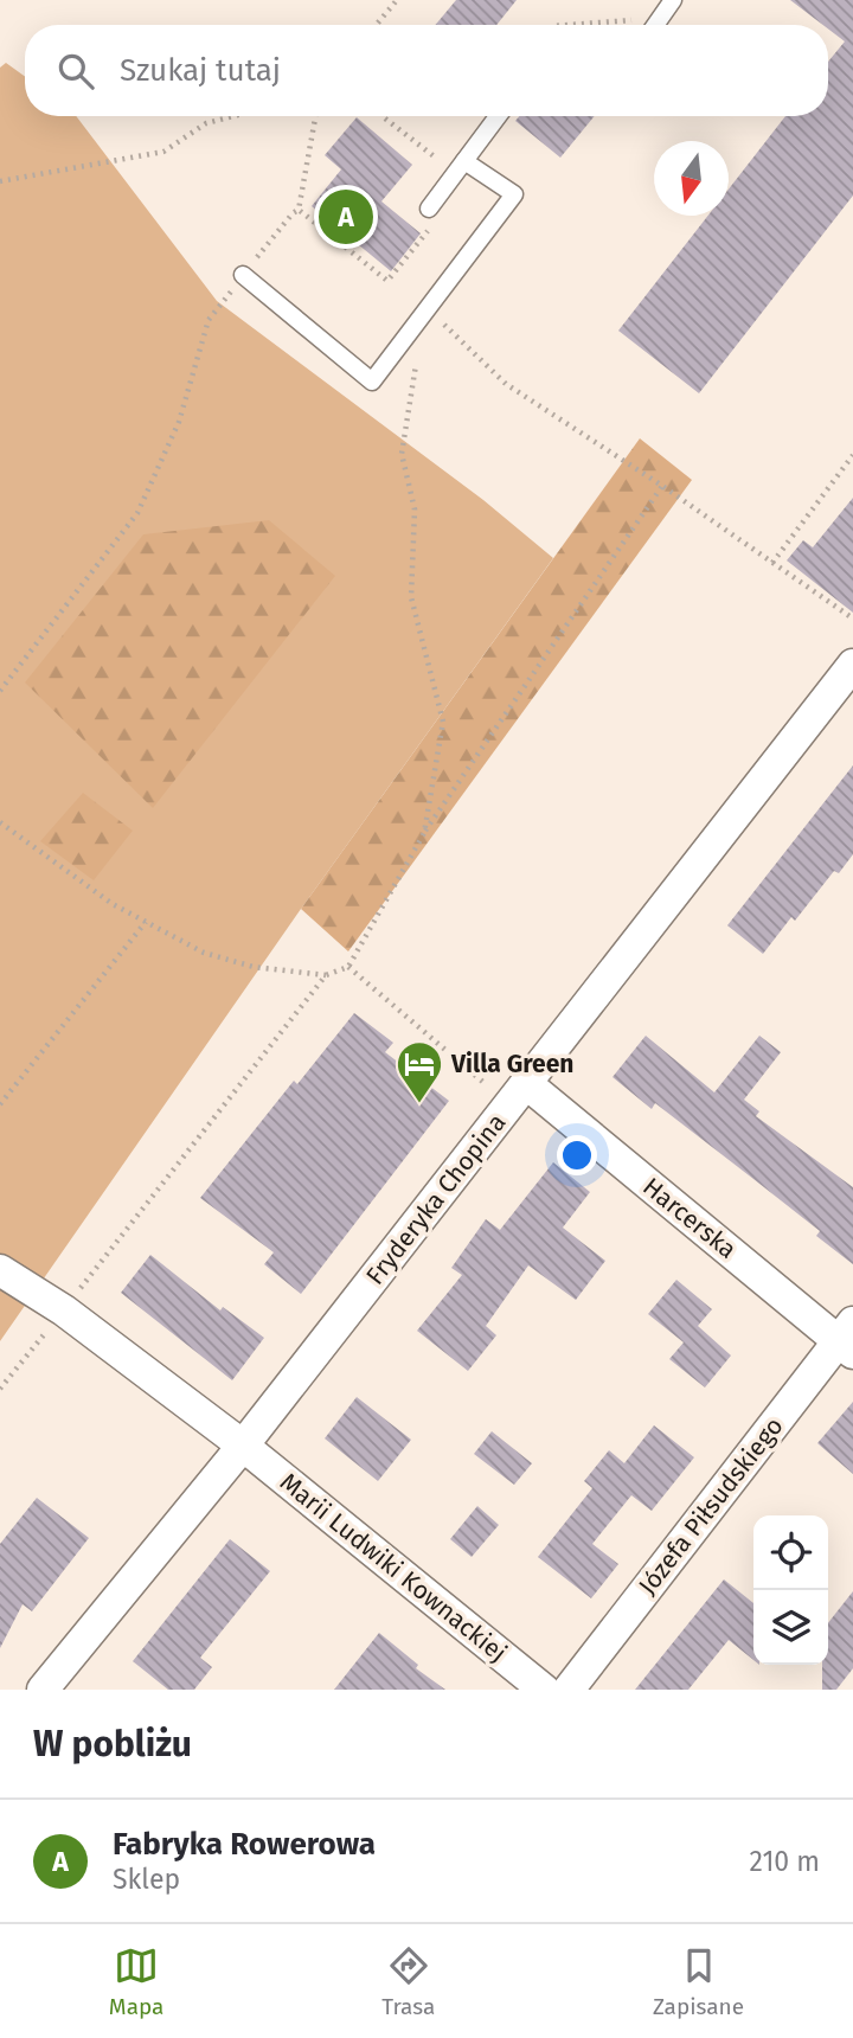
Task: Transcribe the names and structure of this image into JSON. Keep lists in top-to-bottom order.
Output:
{
  "streets": {
    "street": [
      "Fryderyka Chopina",
      "Harcerska",
      "Józefa Piłsudskiego",
      "Marii Ludwiki Kownackiej"
    ]
  },
  "crossings": [
    ["Fryderyka Chopina", "Harcerska"],
    ["Fryderyka Chopina", "Marii Ludwiki Kownackiej"],
    ["Harcerska", "Józefa Piłsudskiego"]
  ],
  "places": {
    "hotel": ["Villa Green"]
  },
  "north": "bottom",
  "page": {
    "search": "Szukaj tutaj",
    "pins": "A",
    "heading": "W pobliżu",
    "list": [
      {
        "mark": "A",
        "name": "Fabryka Rowerowa",
        "note": "Sklep",
        "value": "210 m"
      }
    ],
    "nav": ["Mapa", "Trasa", "Zapisane"]
  }
}
